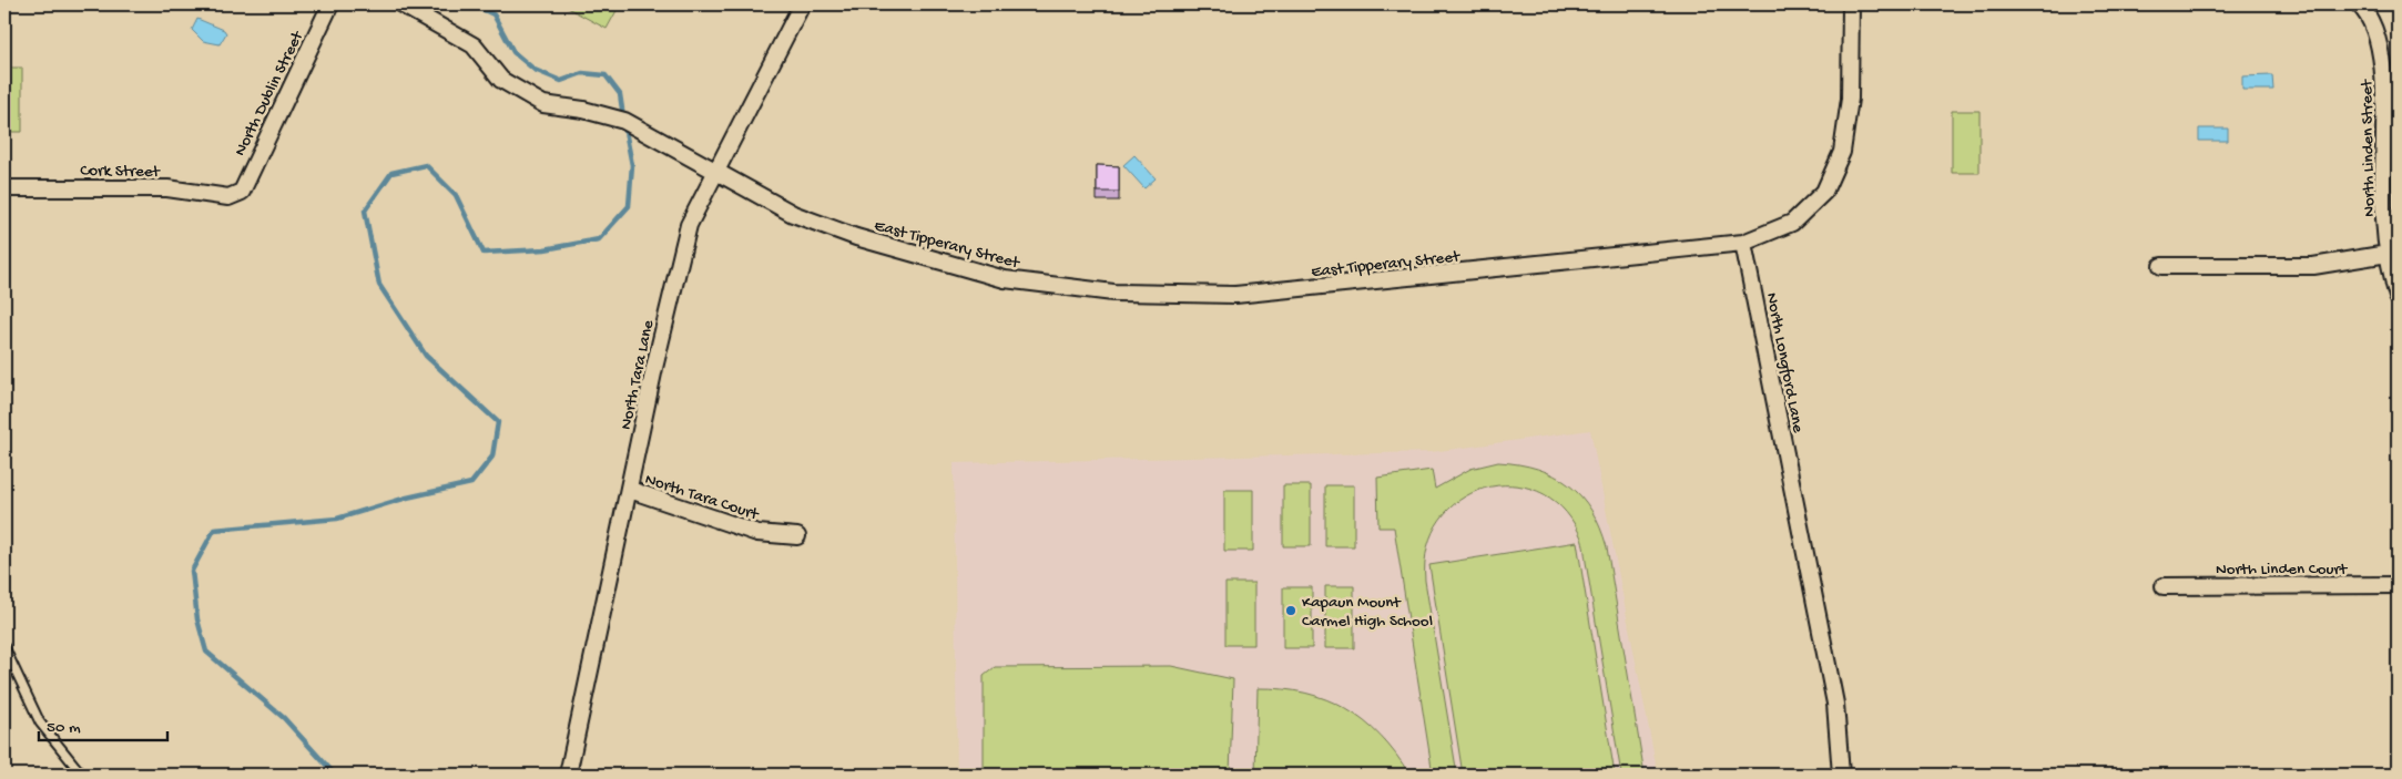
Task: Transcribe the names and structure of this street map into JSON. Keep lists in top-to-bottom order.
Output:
{
  "streets": {
    "street": [
      "North Dublin Street",
      "North Linden Street",
      "Cork Street",
      "East Tipperary Street",
      "North Longford Lane",
      "North Tara Lane",
      "North Tara Court",
      "North Linden Court"
    ]
  },
  "crossings": [
    ["North Dublin Street", "Cork Street"],
    ["East Tipperary Street", "North Longford Lane"],
    ["East Tipperary Street", "North Tara Lane"],
    ["North Tara Lane", "North Tara Court"]
  ],
  "places": ["Kapaun Mount Carmel High School"],
  "scale_bar": "50 m"
}
